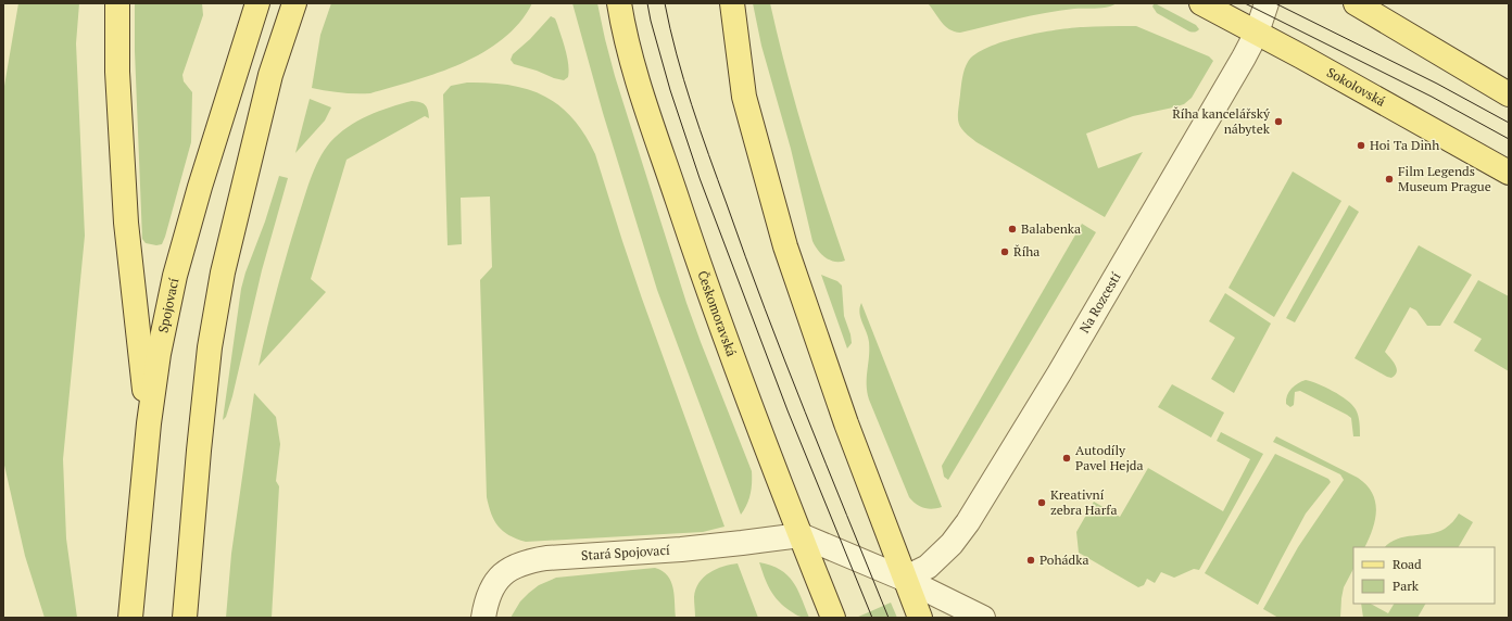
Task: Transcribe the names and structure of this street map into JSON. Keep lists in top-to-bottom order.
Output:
{
  "streets": {
    "main road": ["Sokolovská", "Spojovací", "Českomoravská"],
    "street": ["Na Rozcestí", "Stará Spojovací"]
  },
  "crossings": [
    ["Sokolovská", "Na Rozcestí"],
    ["Českomoravská", "Stará Spojovací"]
  ],
  "places": [
    "Říha kancelářský nábytek",
    "Hoi Ta Dinh",
    "Film Legends Museum Prague",
    "Balabenka",
    "Říha",
    "Autodíly Pavel Hejda",
    "Kreativní zebra Harfa",
    "Pohádka"
  ],
  "legend": ["Road", "Park"]
}
